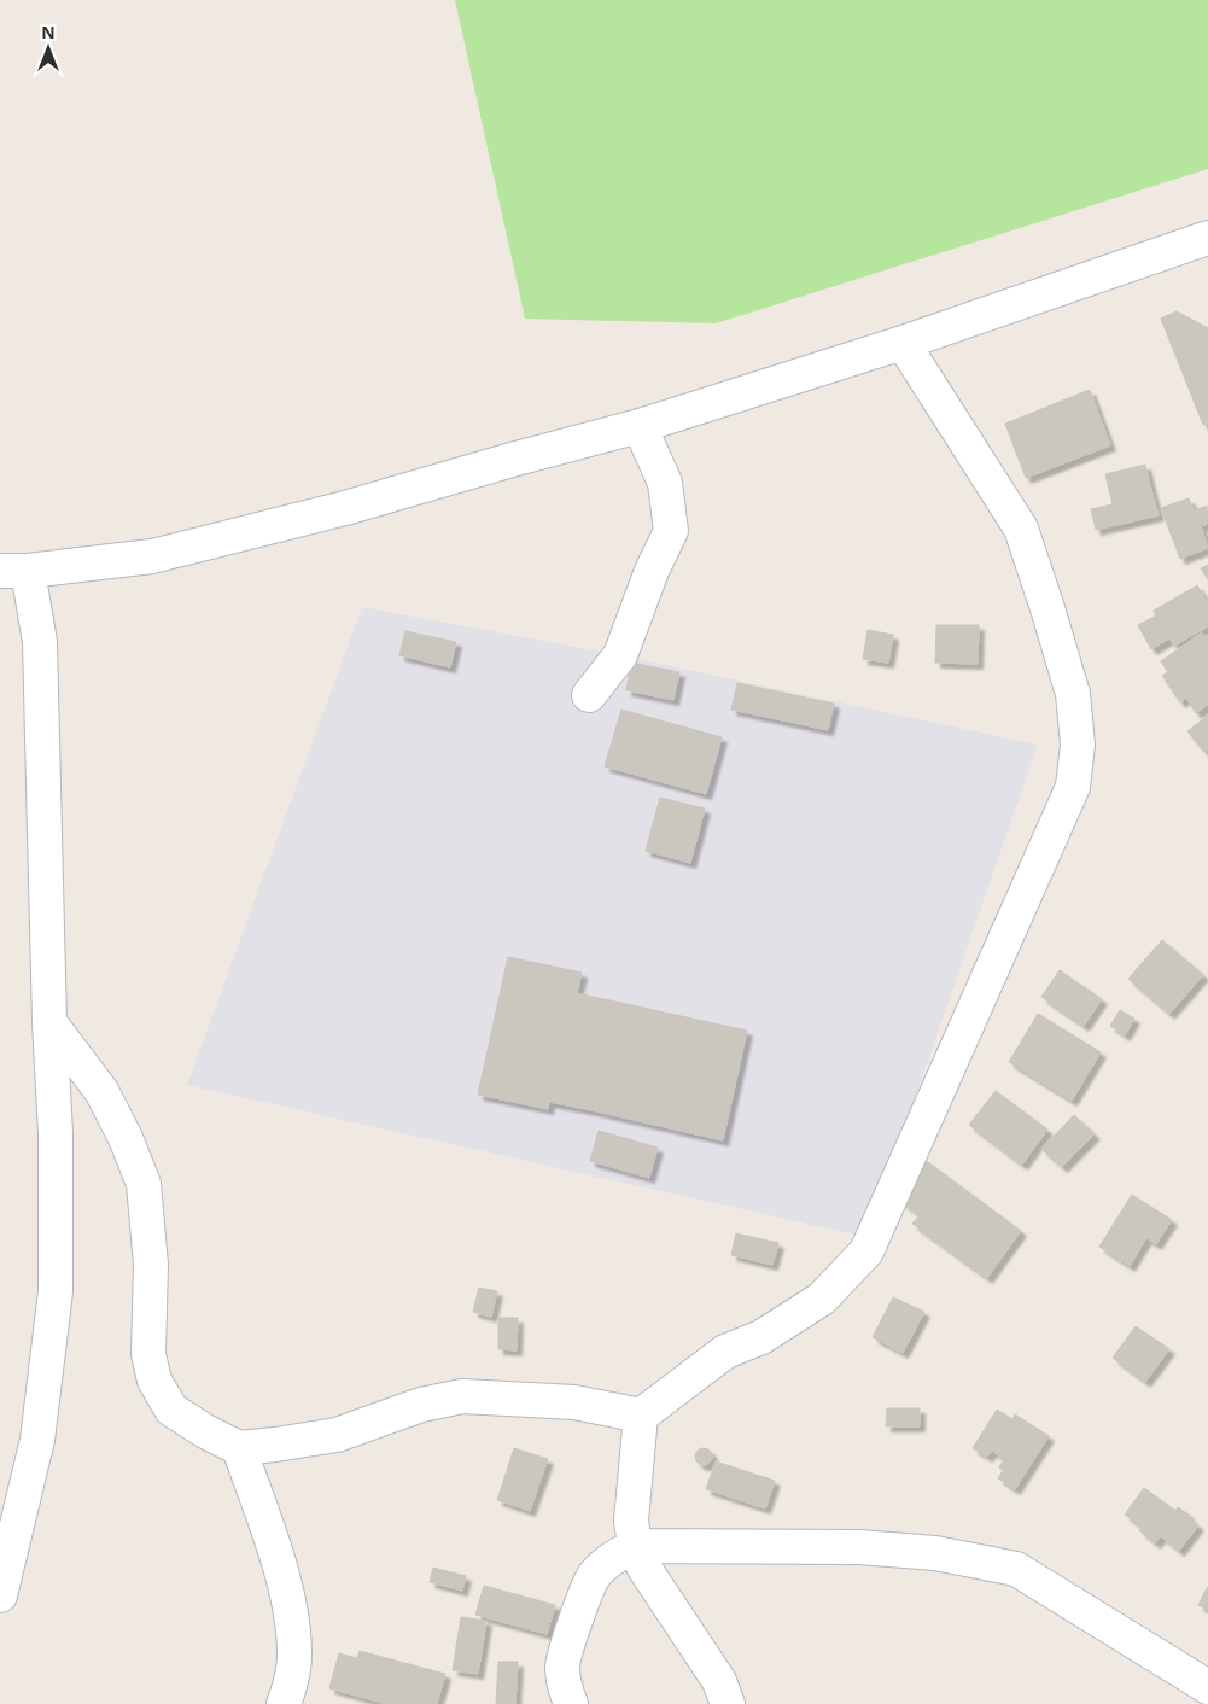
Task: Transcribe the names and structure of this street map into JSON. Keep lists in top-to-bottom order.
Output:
{
  "north": "top"
}
